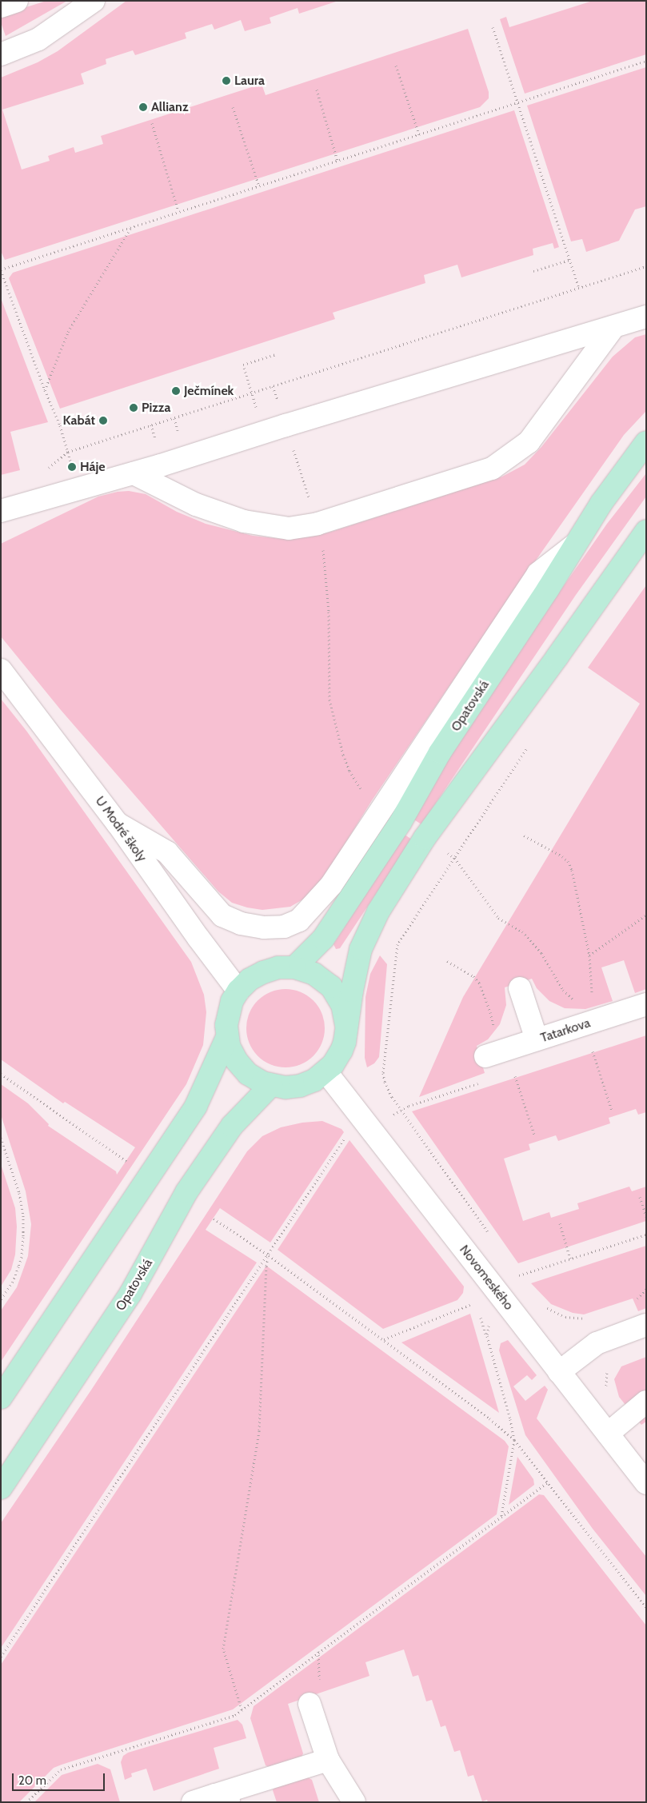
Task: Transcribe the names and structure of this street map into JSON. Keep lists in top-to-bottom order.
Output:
{
  "streets": {
    "main road": ["Opatovská"],
    "street": ["U Modré školy", "Tatarkova", "Novomeského"]
  },
  "crossings": [
    ["Opatovská", "U Modré školy"],
    ["Opatovská", "Novomeského"],
    ["U Modré školy", "Novomeského"]
  ],
  "places": [
    "Laura",
    "Allianz",
    "Ječmínek",
    "Pizza",
    "Kabát",
    "Háje"
  ],
  "scale_bar": "20 m"
}
